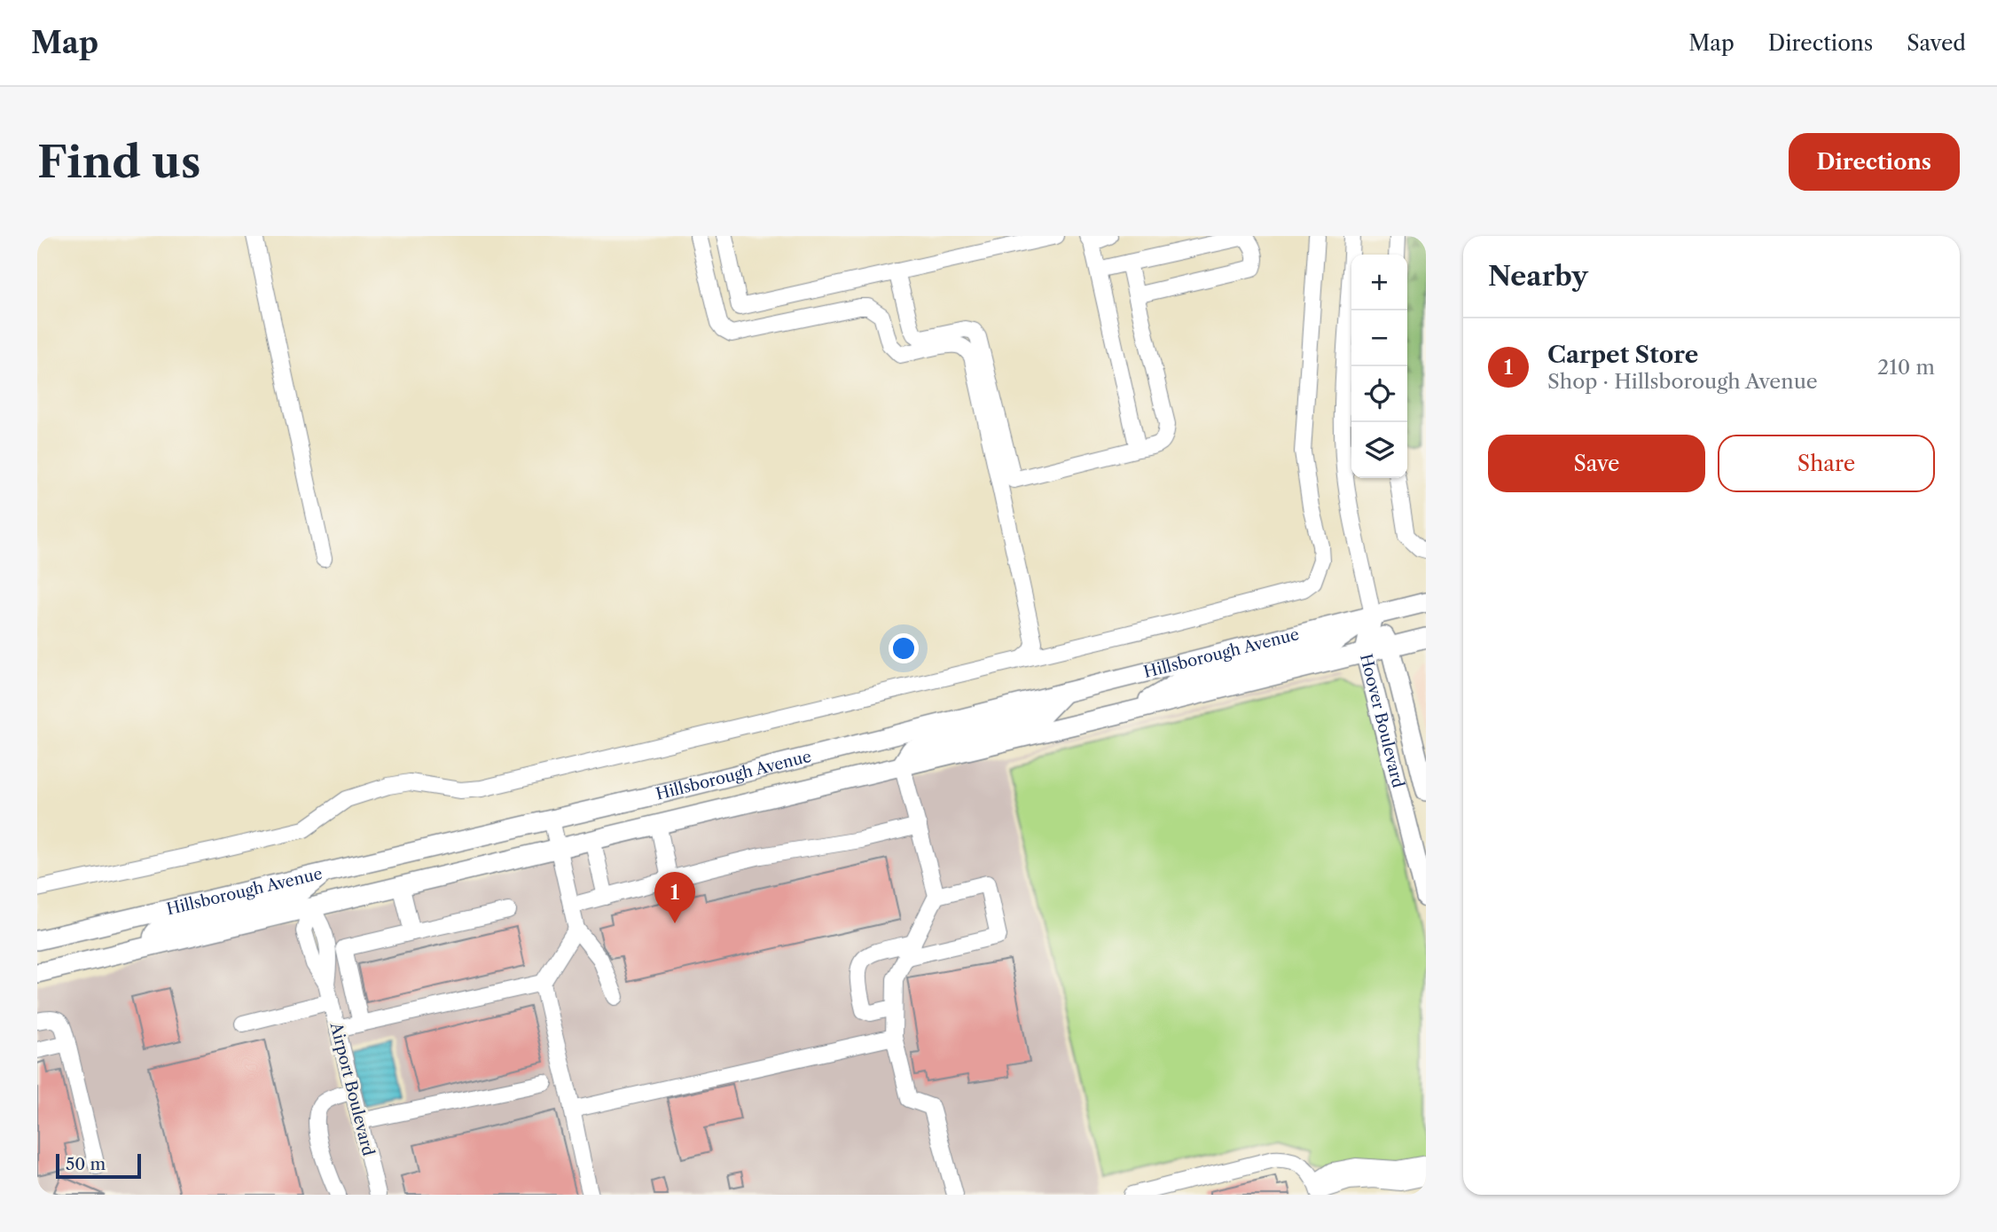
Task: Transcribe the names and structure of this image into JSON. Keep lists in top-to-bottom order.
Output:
{
  "streets": {
    "main road": ["Hillsborough Avenue", "Hoover Boulevard"],
    "street": ["Airport Boulevard"]
  },
  "crossings": [
    ["Hillsborough Avenue", "Hoover Boulevard"],
    ["Hillsborough Avenue", "Airport Boulevard"]
  ],
  "scale_bar": "50 m",
  "page": {
    "header": "Map",
    "nav": ["Map", "Directions", "Saved"],
    "buttons": [
      "Directions",
      ["Save", "Share"]
    ],
    "title": "Find us",
    "heading": "Nearby",
    "map_buttons": ["+", "−"],
    "list": [
      {
        "mark": "1",
        "name": "Carpet Store",
        "note": "Shop · Hillsborough Avenue",
        "value": "210 m"
      }
    ],
    "pins": "1",
    "scale": "50 m"
  }
}
